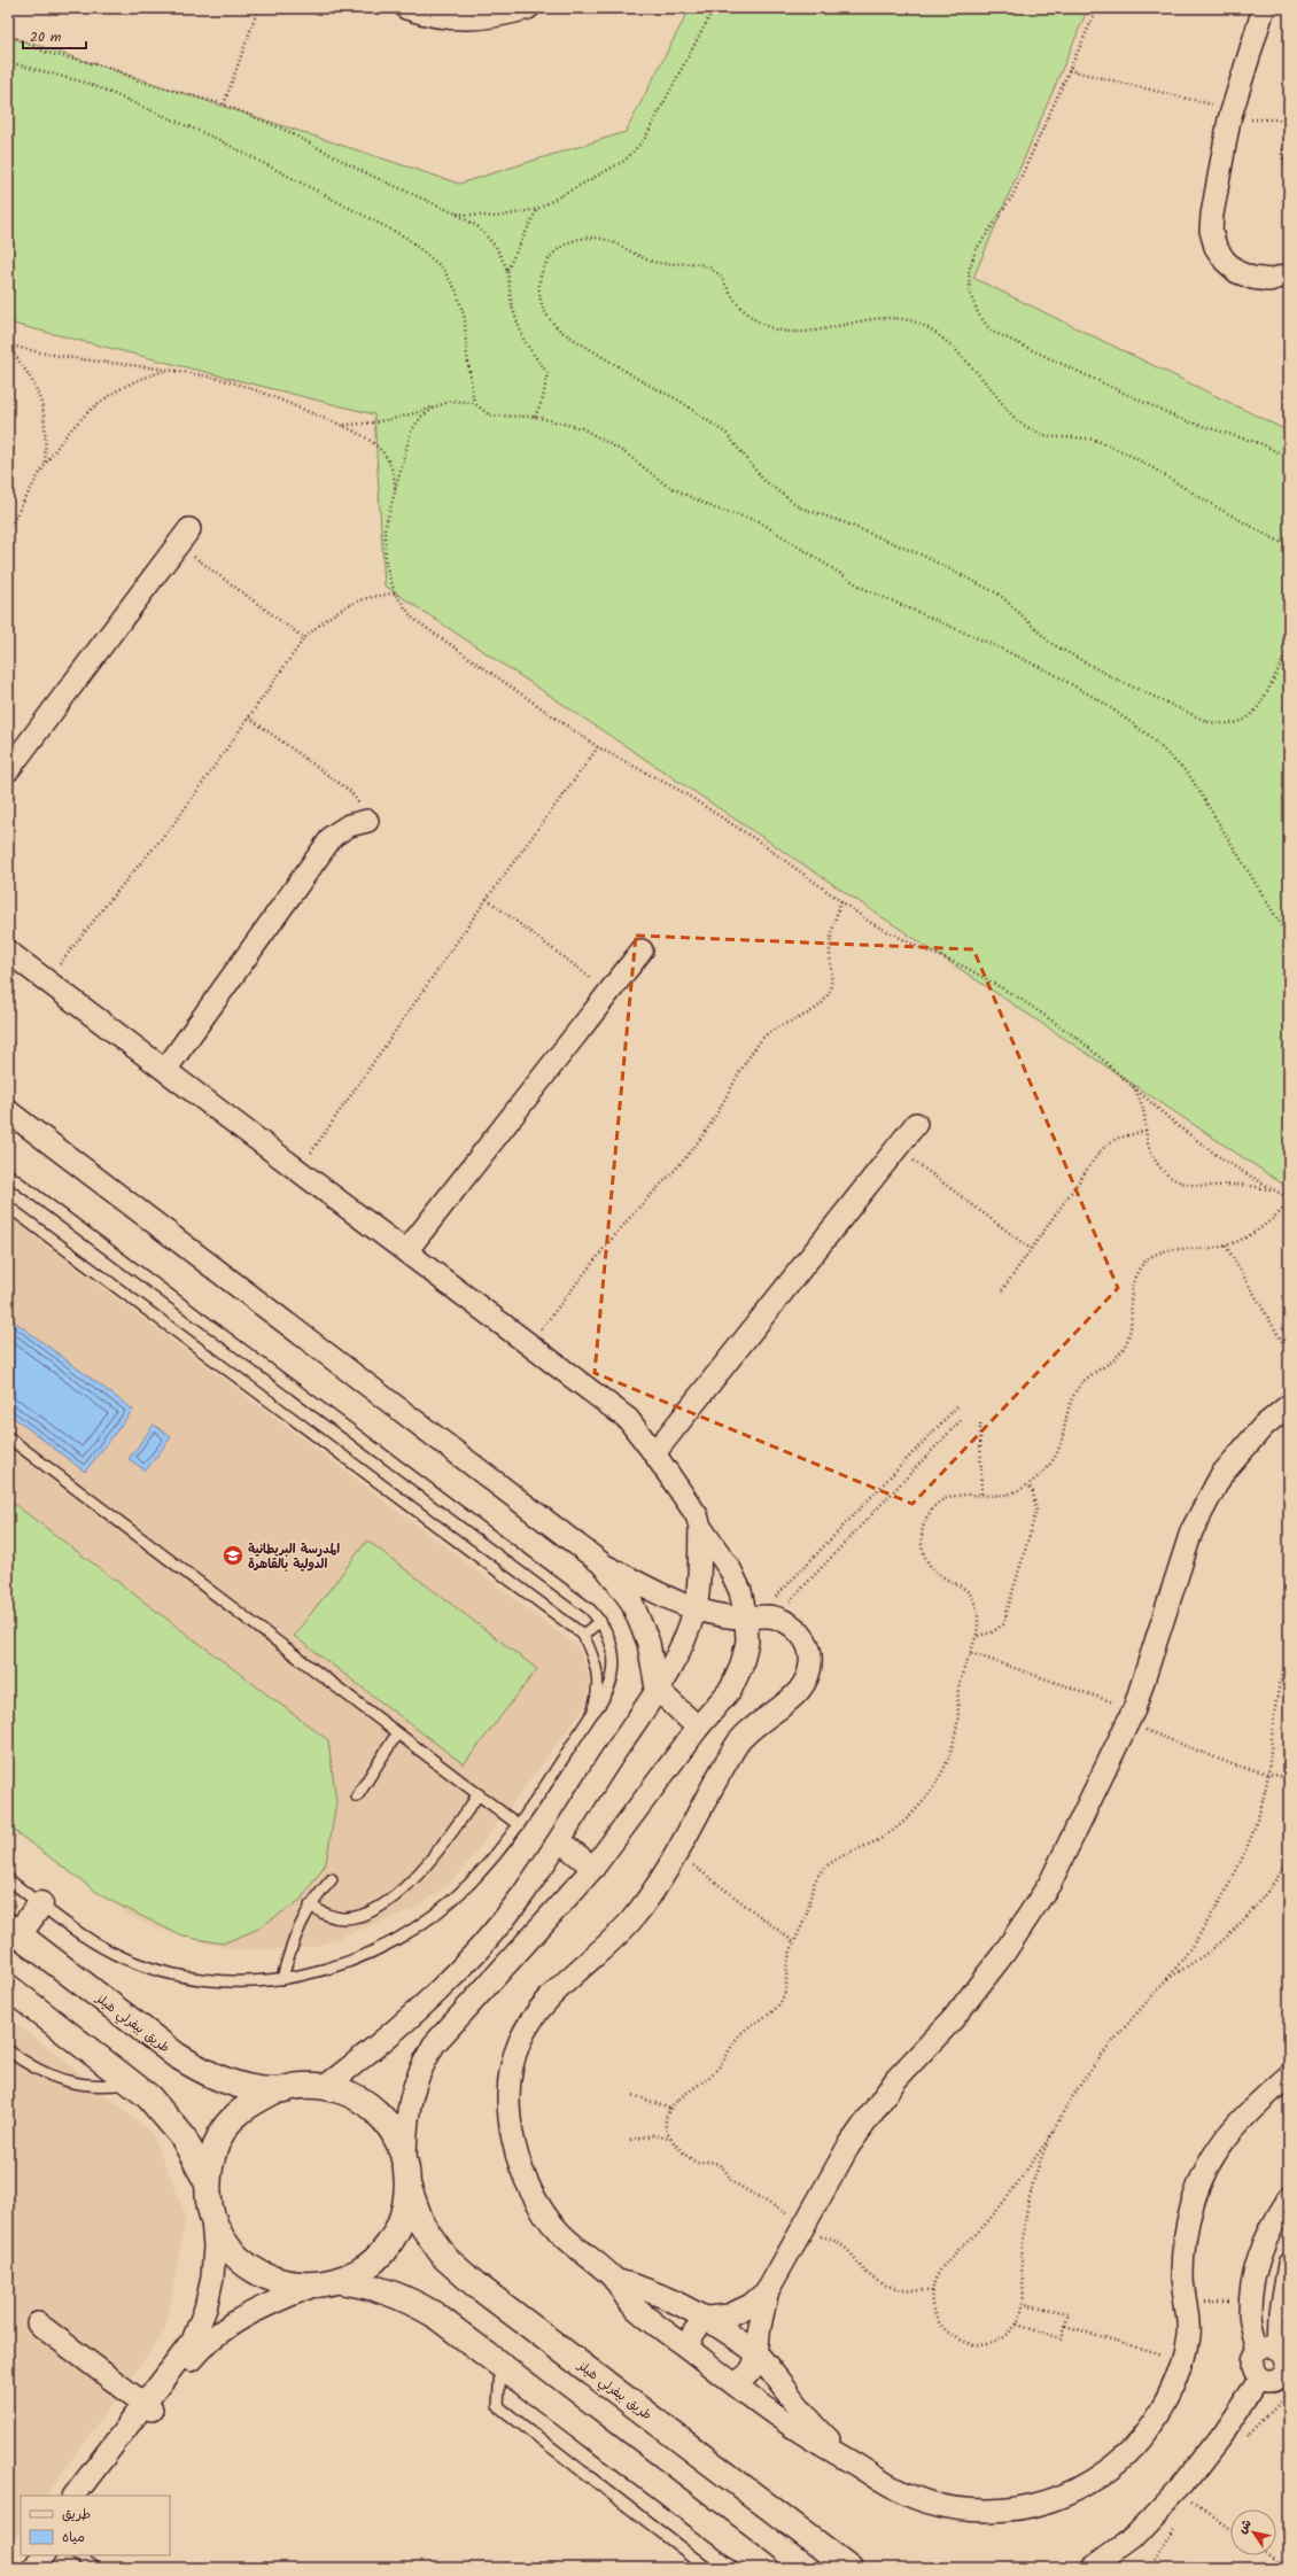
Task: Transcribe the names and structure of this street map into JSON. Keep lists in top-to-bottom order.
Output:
{
  "streets": {
    "street": ["طريق بيفرلي هيلز"]
  },
  "places": {
    "school or university": ["المدرسة البريطانية الدولية بالقاهرة"]
  },
  "legend": ["طريق", "مياه"],
  "scale_bar": "20 m",
  "north": "top left"
}
